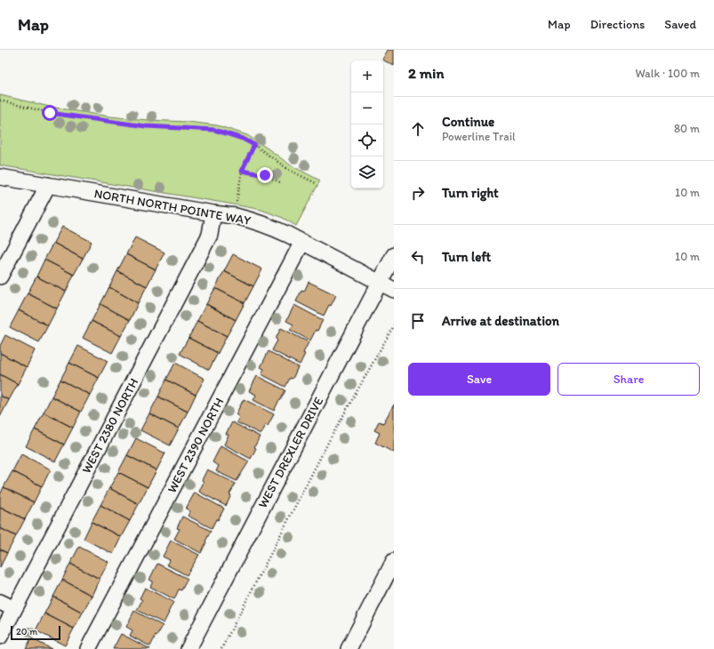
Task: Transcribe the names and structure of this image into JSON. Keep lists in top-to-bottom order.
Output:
{
  "streets": {
    "street": [
      "NORTH NORTH POINTE WAY",
      "WEST 2380 NORTH",
      "WEST 2390 NORTH",
      "WEST DREXLER DRIVE"
    ]
  },
  "crossings": [
    ["NORTH NORTH POINTE WAY", "WEST 2380 NORTH"],
    ["NORTH NORTH POINTE WAY", "WEST 2390 NORTH"],
    ["NORTH NORTH POINTE WAY", "WEST DREXLER DRIVE"]
  ],
  "scale_bar": "20 m",
  "page": {
    "header": "Map",
    "nav": ["Map", "Directions", "Saved"],
    "heading": ["2 min", "Walk · 100 m"],
    "map_buttons": ["+", "−"],
    "list": [
      ["Continue", "Powerline Trail", "80 m"],
      ["Turn right", "10 m"],
      ["Turn left", "10 m"],
      "Arrive at destination"
    ],
    "buttons": ["Save", "Share"],
    "scale": "20 m"
  }
}
